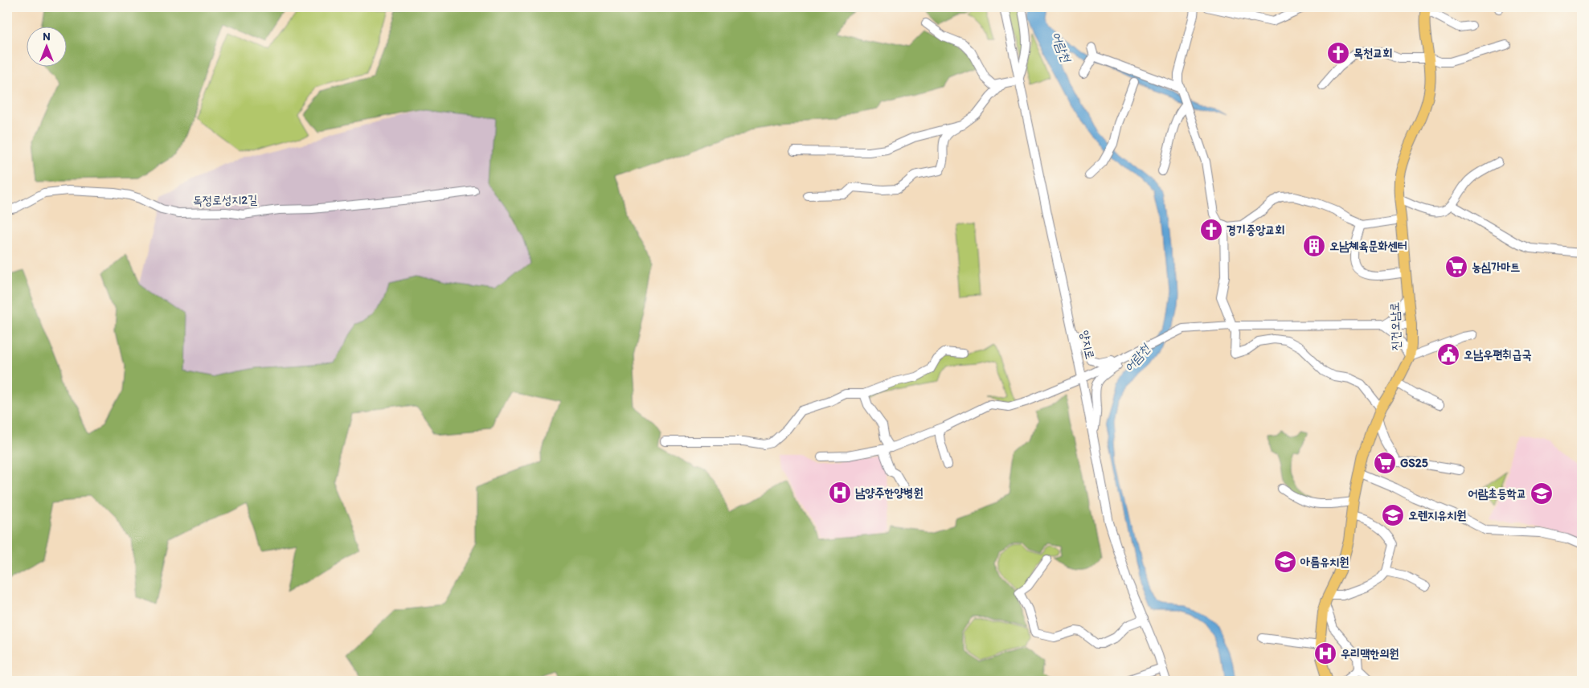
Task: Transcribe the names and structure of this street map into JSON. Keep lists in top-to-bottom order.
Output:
{
  "streets": {
    "main road": ["진건오남로"],
    "street": ["독정로성지2길", "양지로"]
  },
  "water": ["어람천"],
  "places": {
    "church": ["목천교회", "경기중앙교회"],
    "building": ["오남쳬육문화센터"],
    "supermarket": ["농심가마트", "GS25"],
    "public building": ["오남우편취급국"],
    "hospital": ["남양주한양병원", "우리맥한의원"],
    "school or university": ["어람초등학교", "오렌지유치원", "아름유치원"]
  },
  "north": "top"
}
